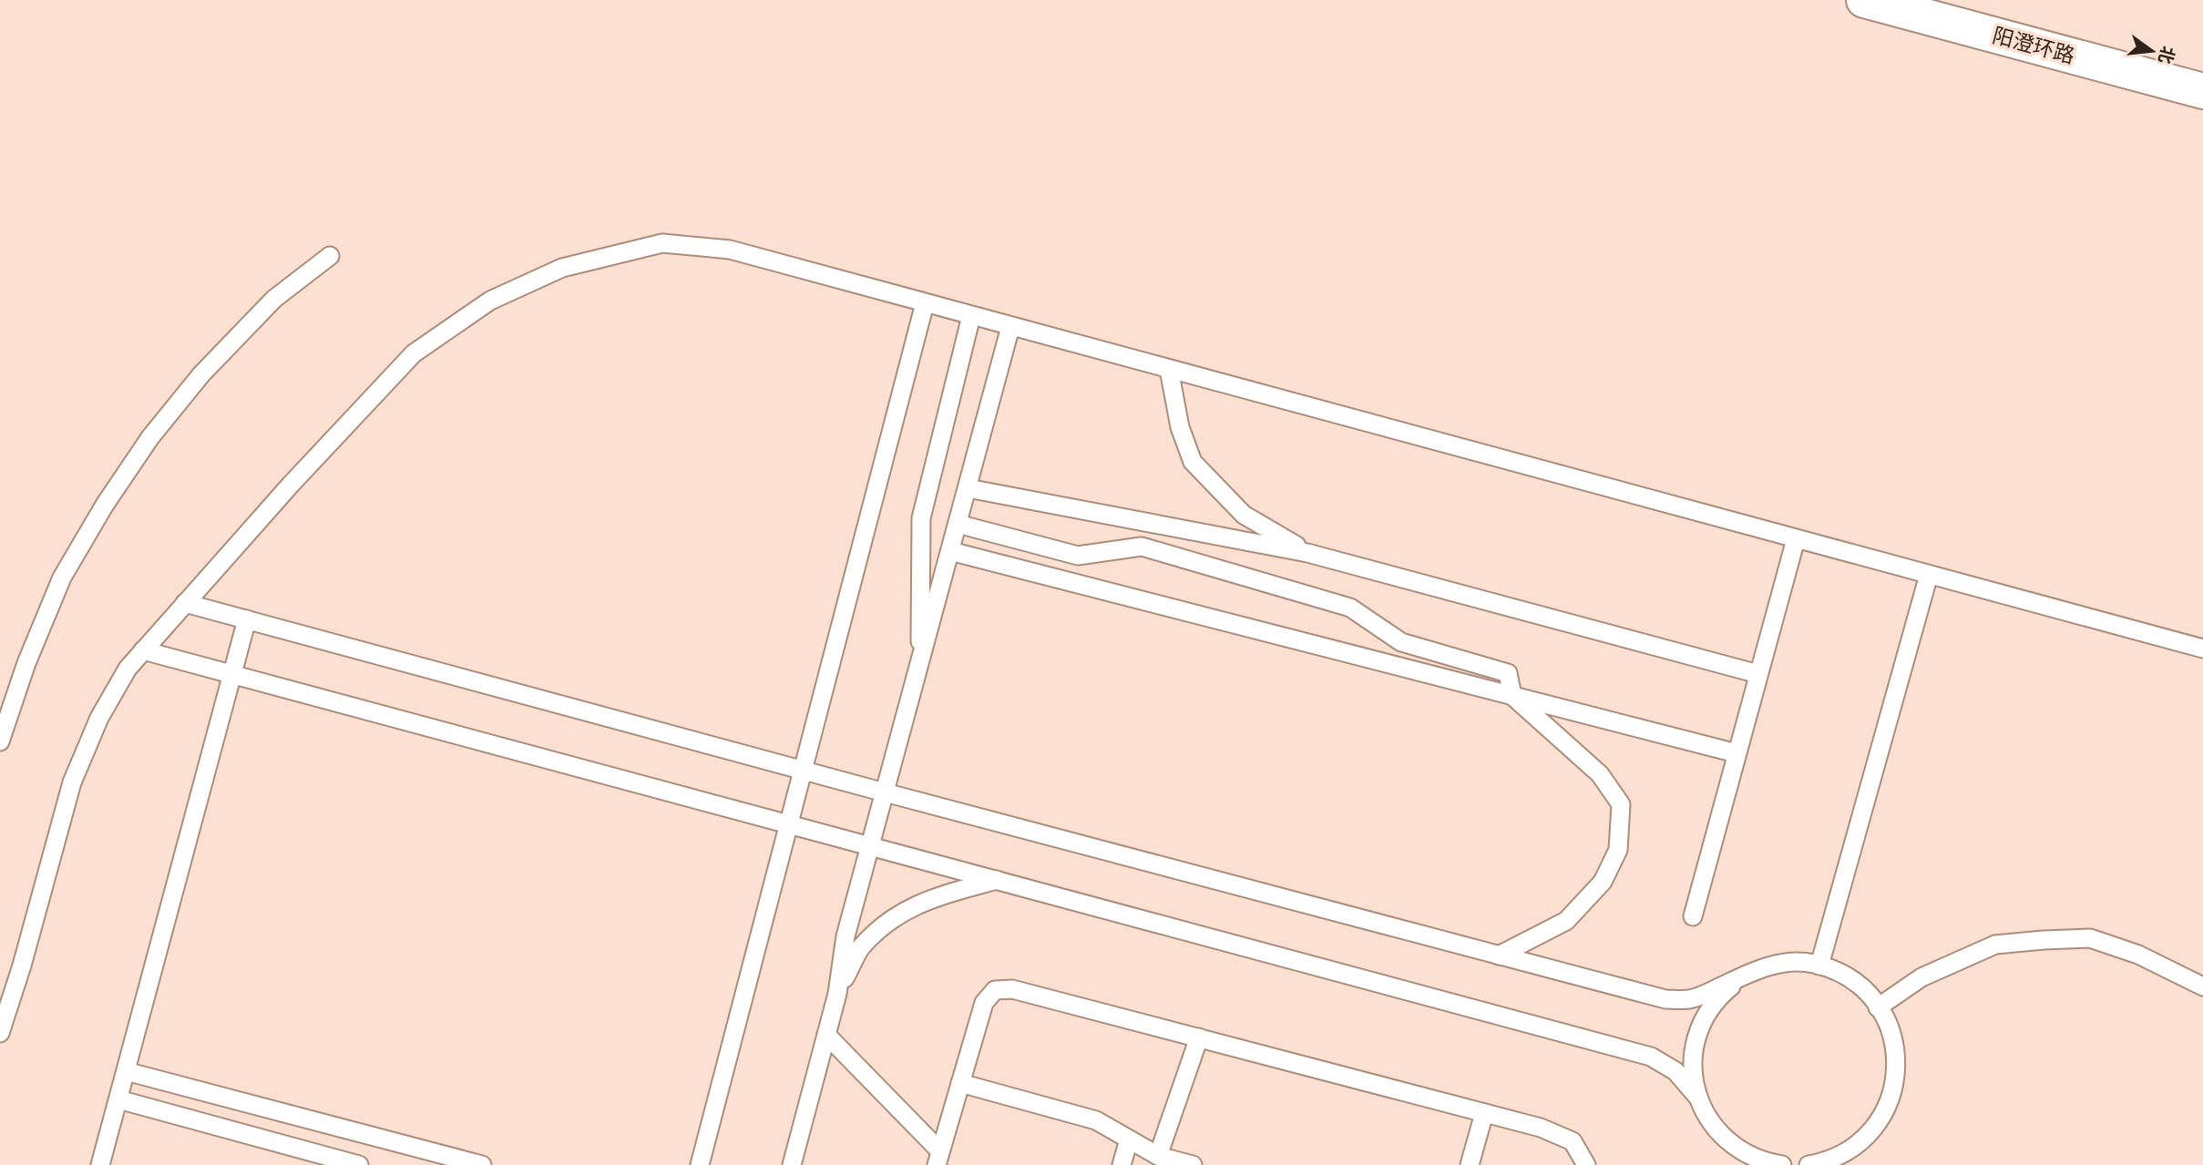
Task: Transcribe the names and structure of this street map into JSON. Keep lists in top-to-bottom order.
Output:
{
  "streets": {
    "main road": ["阳澄环路"]
  },
  "north": "right"
}
